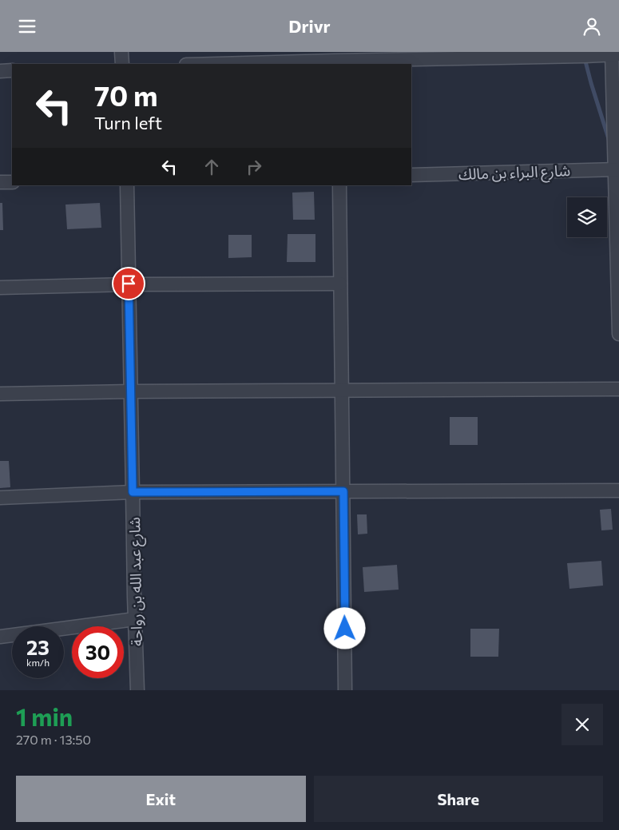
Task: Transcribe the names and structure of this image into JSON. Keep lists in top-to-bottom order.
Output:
{
  "streets": {
    "street": ["شارع البراء بن مالك", "شارع عبد الله بن رواحة"]
  },
  "page": {
    "header": "Drivr",
    "turn": ["70 m", "Turn left"],
    "speed": "23 km/h",
    "limit": "30",
    "heading": ["1 min", "270 m · 13:50"],
    "buttons": ["Exit", "Share"]
  }
}
